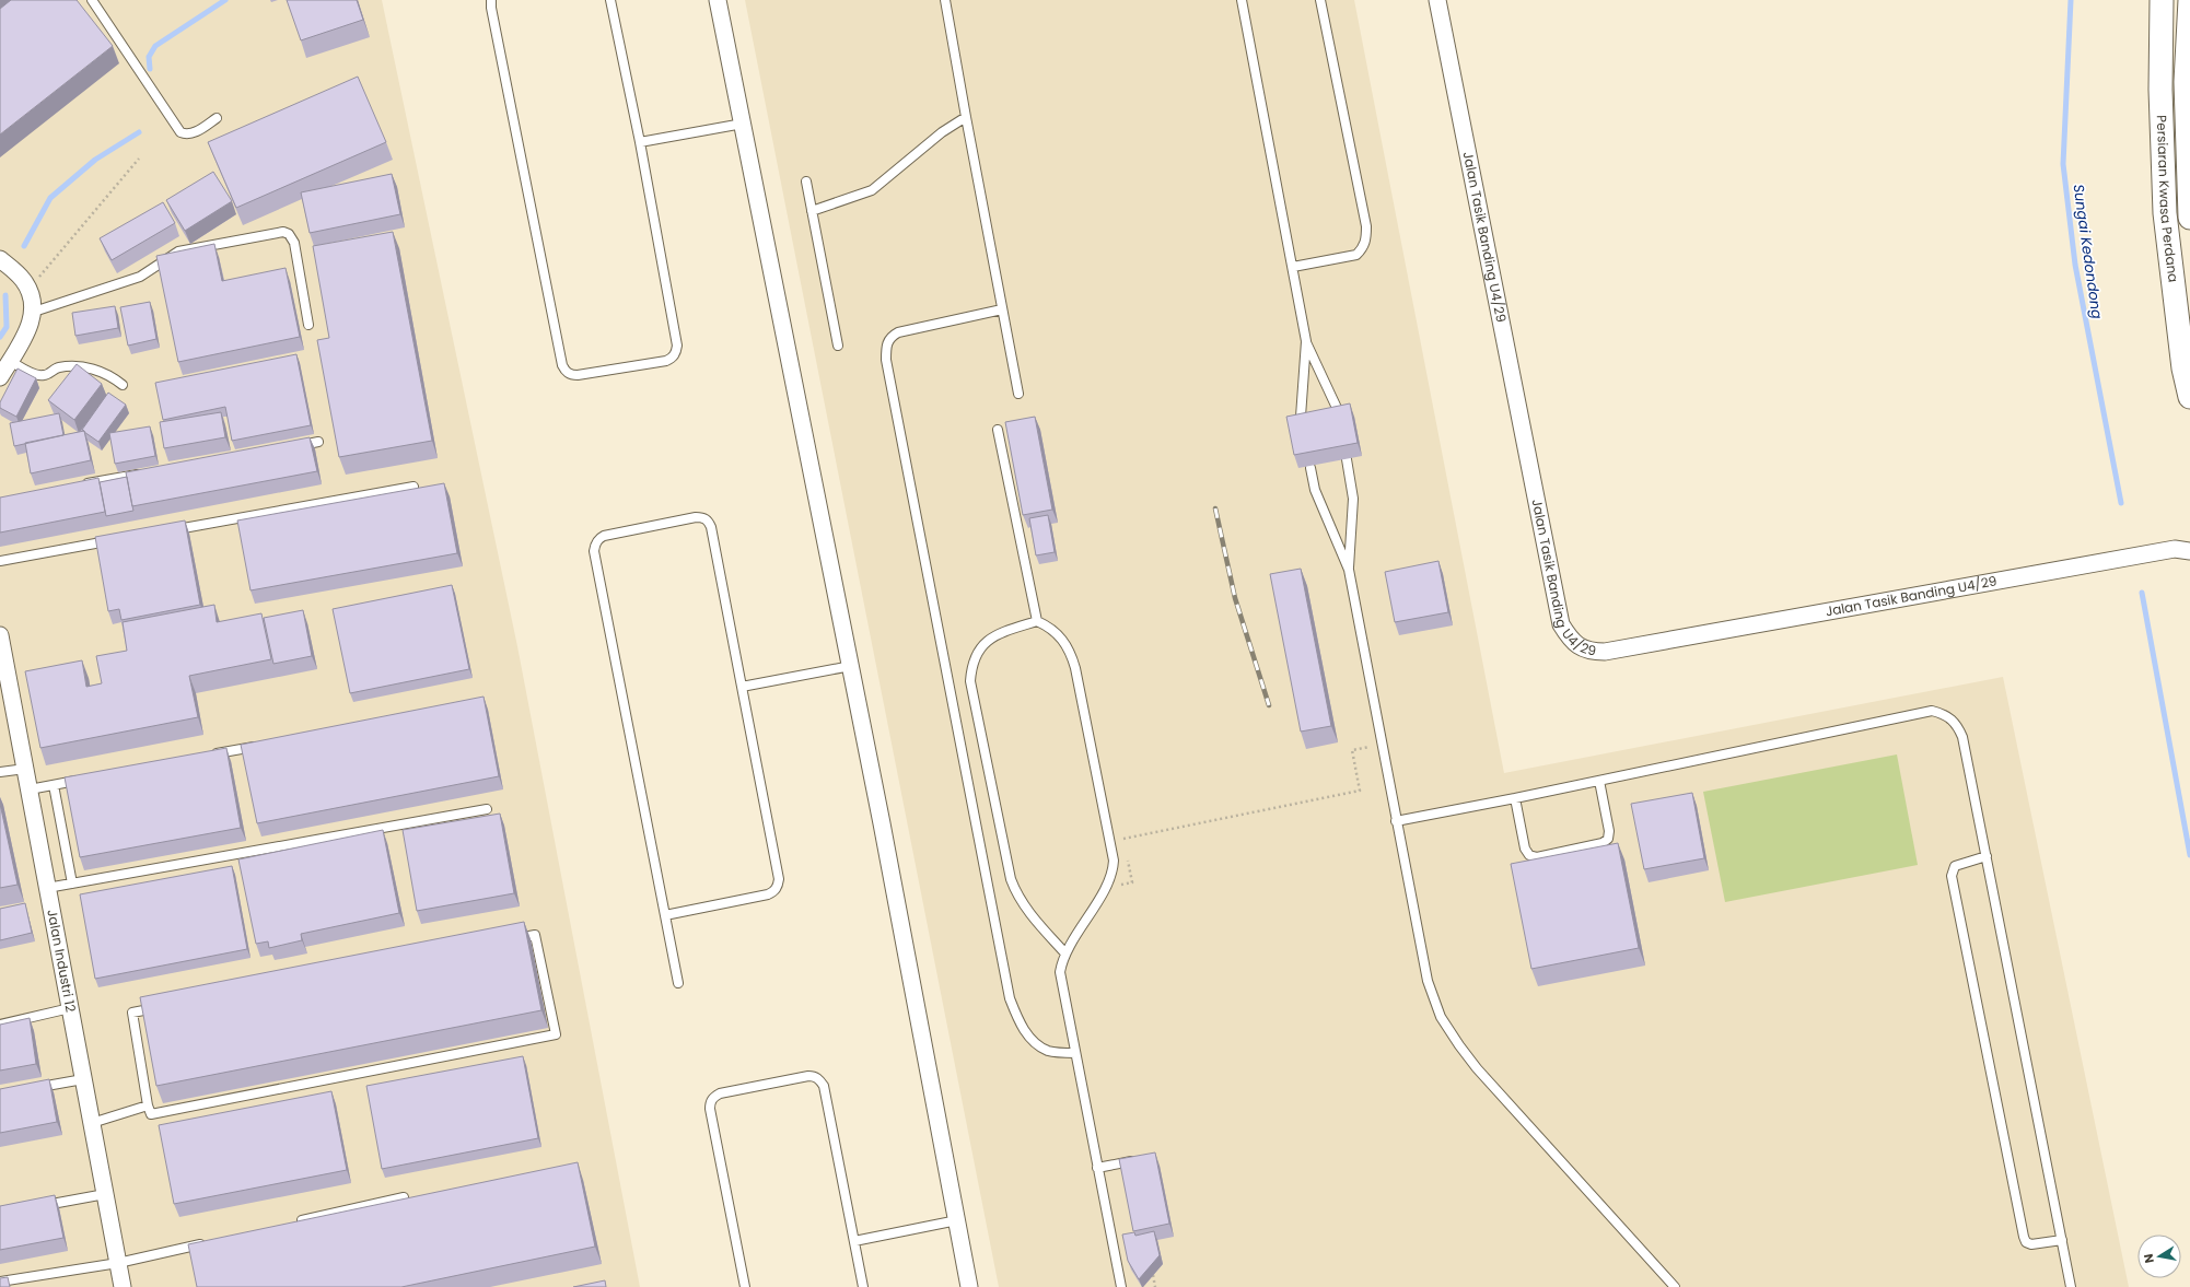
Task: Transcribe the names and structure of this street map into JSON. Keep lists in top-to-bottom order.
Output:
{
  "streets": {
    "main road": ["Persiaran Kwasa Perdana"],
    "street": ["Jalan Tasik Banding U4/29", "Jalan Industri 12"]
  },
  "water": ["Sungai Kedondong"],
  "north": "left"
}
